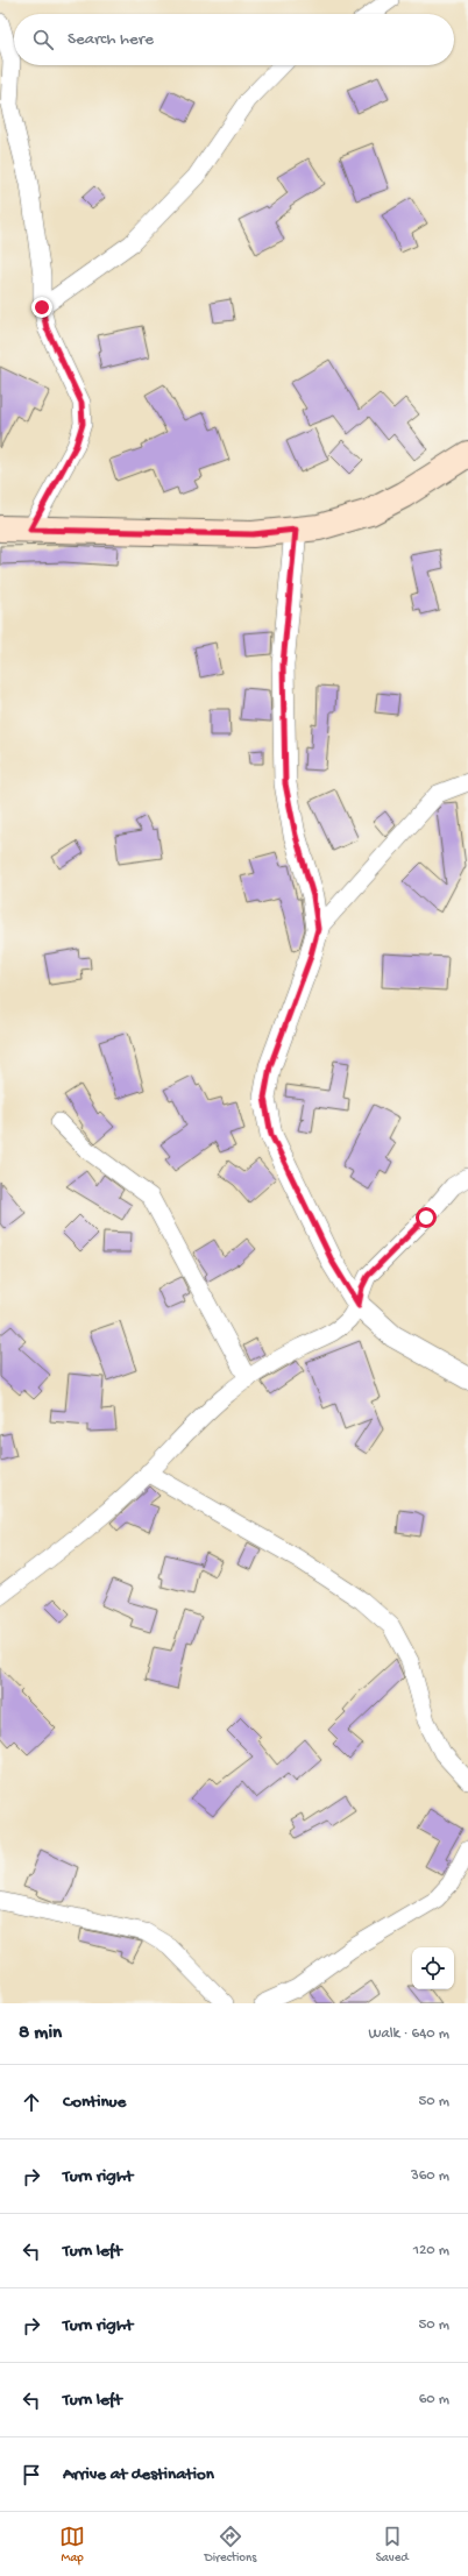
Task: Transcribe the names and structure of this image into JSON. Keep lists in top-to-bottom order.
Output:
{
  "page": {
    "search": "Search here",
    "heading": ["8 min", "Walk · 640 m"],
    "list": [
      ["Continue", "50 m"],
      ["Turn right", "360 m"],
      ["Turn left", "120 m"],
      ["Turn right", "50 m"],
      ["Turn left", "60 m"],
      "Arrive at destination"
    ],
    "nav": ["Map", "Directions", "Saved"]
  }
}
